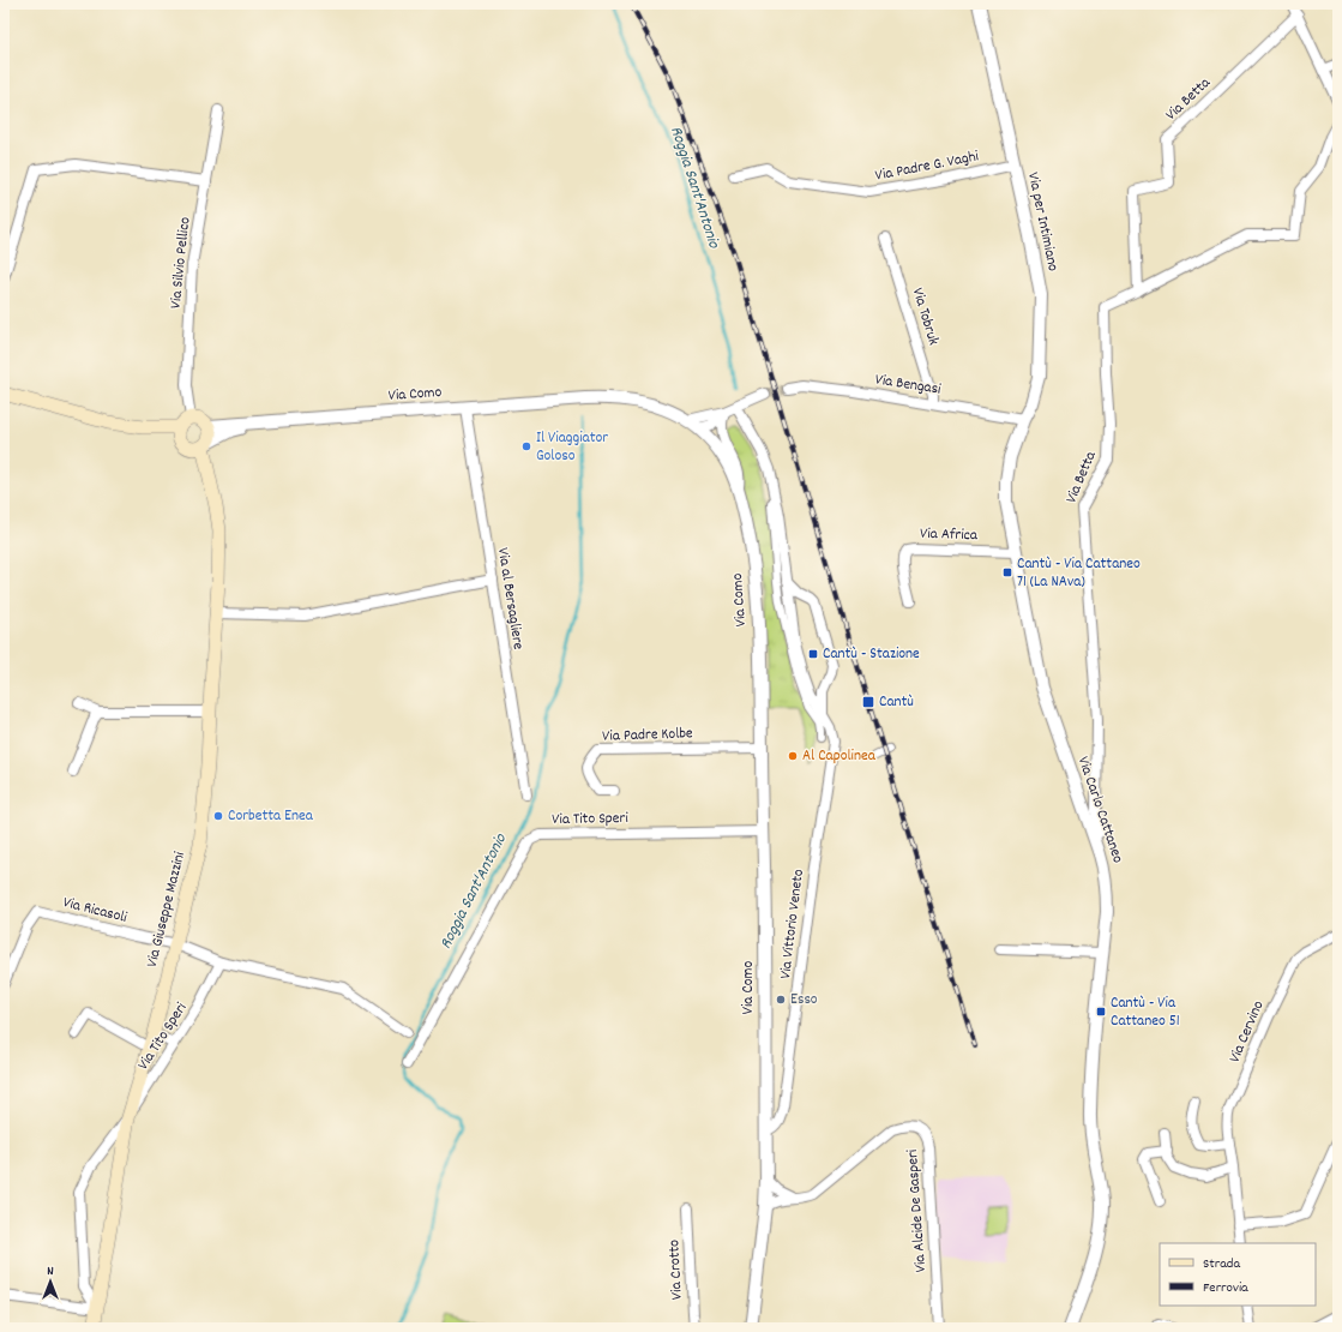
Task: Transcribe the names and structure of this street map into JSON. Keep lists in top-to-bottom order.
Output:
{
  "streets": {
    "main road": ["Via Giuseppe Mazzini"],
    "street": [
      "Via Betta",
      "Via Padre G. Vaghi",
      "Via per Intimiano",
      "Via Silvio Pellico",
      "Via Tobruk",
      "Via Bengasi",
      "Via Como",
      "Via Africa",
      "Via al Bersagliere",
      "Via Padre Kolbe",
      "Via Carlo Cattaneo",
      "Via Tito Speri",
      "Via Ricasoli",
      "Via Vittorio Veneto",
      "Via Cervino",
      "Via Alcide De Gasperi",
      "Via Crotto"
    ]
  },
  "crossings": [
    ["Via Betta", "Via Carlo Cattaneo"],
    ["Via Padre G. Vaghi", "Via per Intimiano"],
    ["Via per Intimiano", "Via Bengasi"],
    ["Via per Intimiano", "Via Carlo Cattaneo"],
    ["Via Silvio Pellico", "Via Como"],
    ["Via Silvio Pellico", "Via Giuseppe Mazzini"],
    ["Via Tobruk", "Via Bengasi"],
    ["Via Bengasi", "Via Carlo Cattaneo"],
    ["Via Como", "Via al Bersagliere"],
    ["Via Como", "Via Padre Kolbe"],
    ["Via Como", "Via Tito Speri"],
    ["Via Como", "Via Giuseppe Mazzini"],
    ["Via Como", "Via Vittorio Veneto"],
    ["Via Como", "Via Alcide De Gasperi"],
    ["Via Africa", "Via Carlo Cattaneo"],
    ["Via Tito Speri", "Via Giuseppe Mazzini"],
    ["Via Tito Speri", "Via Ricasoli"],
    ["Via Giuseppe Mazzini", "Via Ricasoli"]
  ],
  "water": ["Roggia Sant'Antonio"],
  "places": {
    "other": [
      "Il Viaggiator Goloso",
      "Al Capolinea",
      "Corbetta Enea",
      "Esso"
    ],
    "transit": [
      "Cantù - Via Cattaneo 71 (La NAva)",
      "Cantù - Stazione",
      "Cantù",
      "Cantù - Via Cattaneo 51"
    ]
  },
  "legend": ["Strada", "Ferrovia"],
  "north": "top"
}
